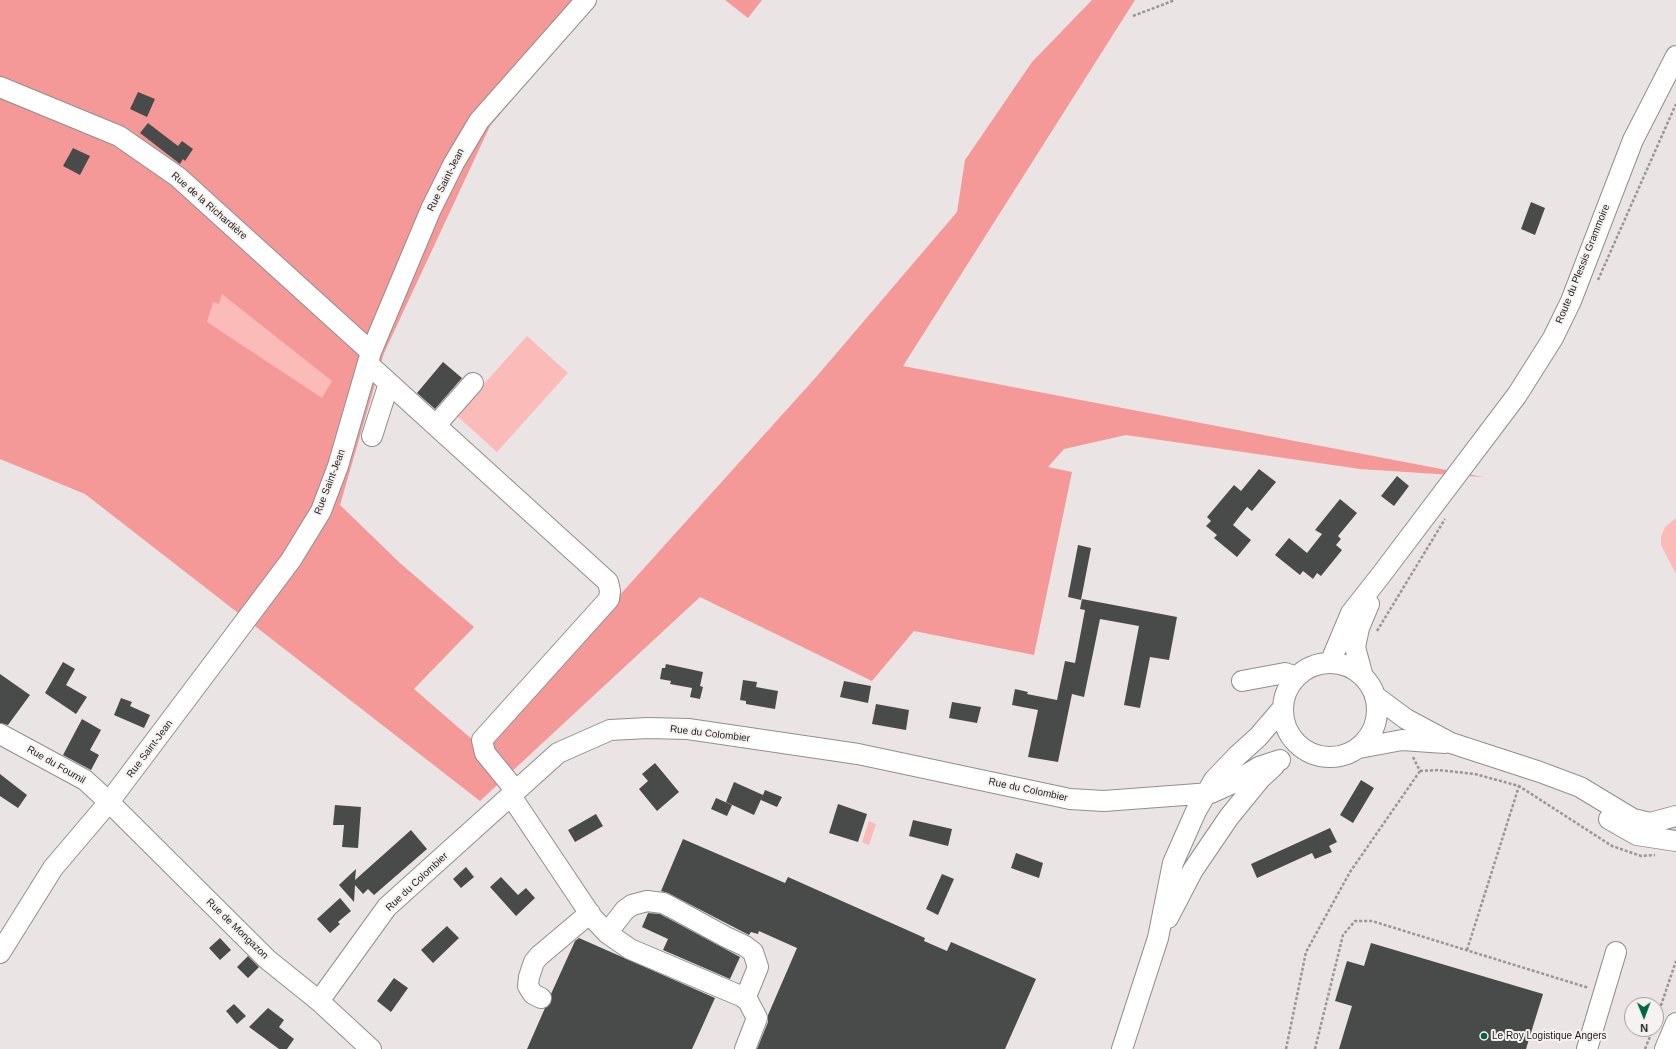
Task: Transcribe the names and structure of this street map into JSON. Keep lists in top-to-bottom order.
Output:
{
  "streets": {
    "street": [
      "Rue Saint-Jean",
      "Rue de la Richardière",
      "Route du Plessis Grammoire",
      "Rue du Colombier",
      "Rue du Fournil",
      "Rue de Mongazon"
    ]
  },
  "crossings": [
    ["Rue Saint-Jean", "Rue de la Richardière"],
    ["Rue Saint-Jean", "Rue du Fournil"],
    ["Rue Saint-Jean", "Rue de Mongazon"],
    ["Rue de la Richardière", "Rue du Colombier"],
    ["Route du Plessis Grammoire", "Rue du Colombier"],
    ["Rue du Colombier", "Rue de Mongazon"],
    ["Rue du Fournil", "Rue de Mongazon"]
  ],
  "places": ["Le Roy Logistique Angers"],
  "north": "bottom"
}
